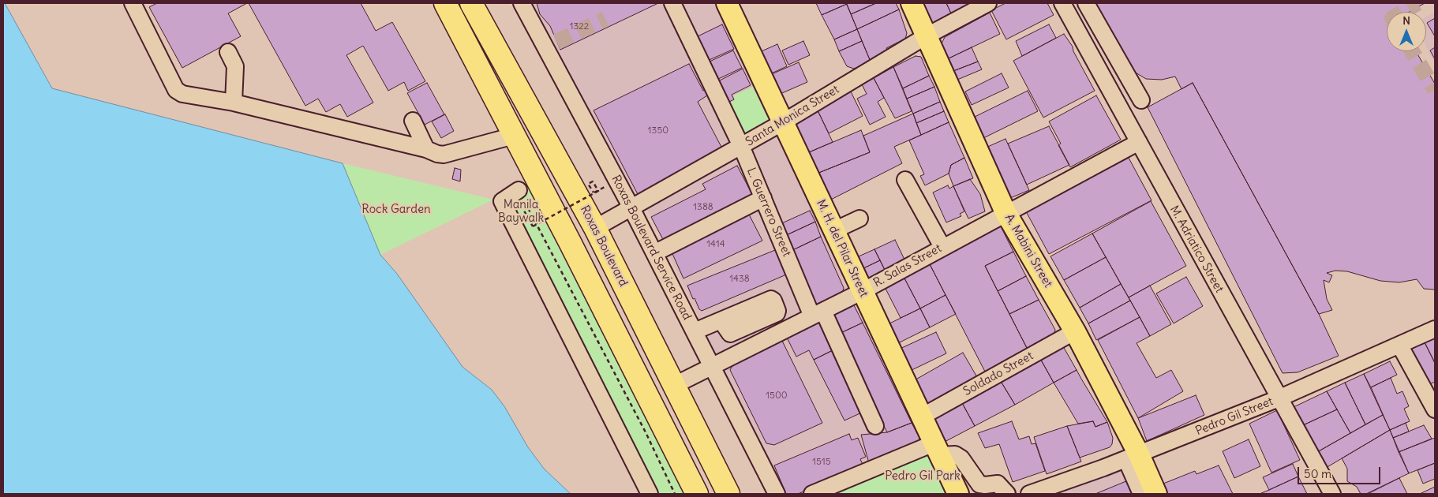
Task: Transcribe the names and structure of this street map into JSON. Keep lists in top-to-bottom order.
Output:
{
  "streets": {
    "highway": ["Roxas Boulevard"],
    "main road": ["M. H. del Pilar Street", "A. Mabini Street"],
    "street": [
      "Santa Monica Street",
      "L. Guerrero Street",
      "Roxas Boulevard Service Road",
      "M. Adriatico Street",
      "R. Salas Street",
      "Soldado Street",
      "Pedro Gil Street"
    ]
  },
  "crossings": [
    ["Santa Monica Street", "L. Guerrero Street"],
    ["Santa Monica Street", "Roxas Boulevard"],
    ["Santa Monica Street", "Roxas Boulevard Service Road"],
    ["Santa Monica Street", "M. H. del Pilar Street"],
    ["Santa Monica Street", "A. Mabini Street"],
    ["L. Guerrero Street", "R. Salas Street"],
    ["Roxas Boulevard", "R. Salas Street"],
    ["Roxas Boulevard Service Road", "R. Salas Street"],
    ["M. H. del Pilar Street", "R. Salas Street"],
    ["M. H. del Pilar Street", "Soldado Street"],
    ["M. Adriatico Street", "R. Salas Street"],
    ["M. Adriatico Street", "Pedro Gil Street"],
    ["A. Mabini Street", "R. Salas Street"],
    ["A. Mabini Street", "Soldado Street"],
    ["A. Mabini Street", "Pedro Gil Street"]
  ],
  "parks": ["Manila Baywalk", "Rock Garden", "Pedro Gil Park"],
  "house_numbers": [
    "1322",
    "1350",
    "1388",
    "1414",
    "1438",
    "1500",
    "1515"
  ],
  "scale_bar": "50 m",
  "north": "top"
}
